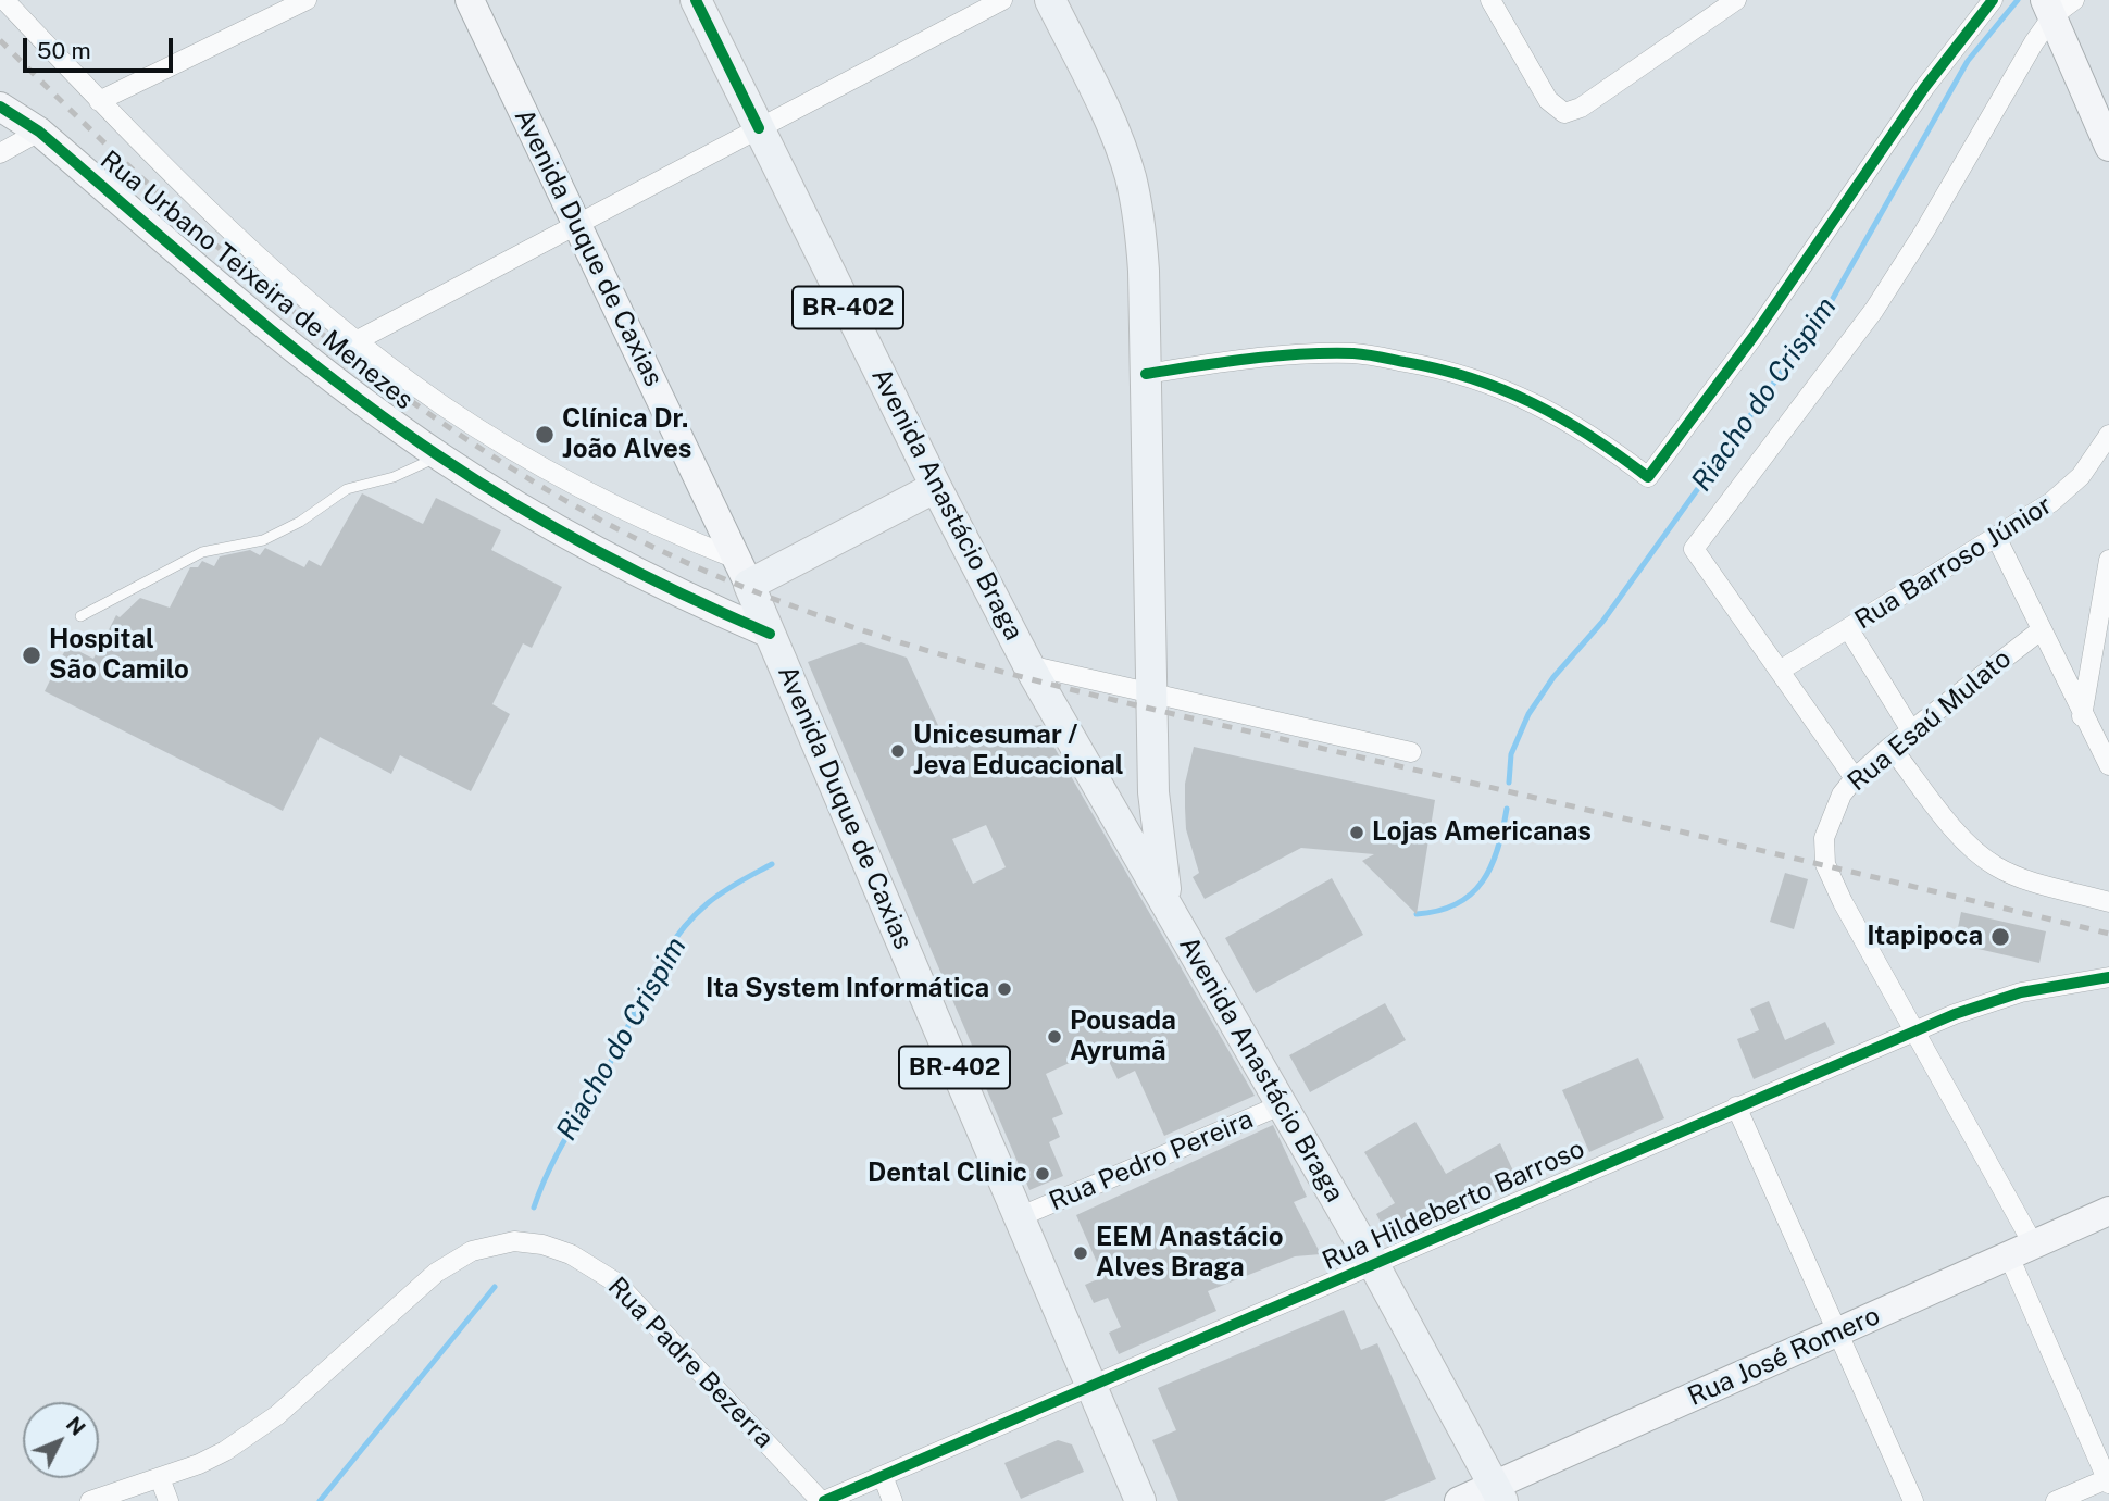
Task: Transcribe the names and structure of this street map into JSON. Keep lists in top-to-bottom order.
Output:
{
  "streets": {
    "main road": ["Avenida Duque de Caxias", "BR-402", "Avenida Anastácio Braga"],
    "street": [
      "Rua Urbano Teixeira de Menezes",
      "Rua Barroso Júnior",
      "Rua Esaú Mulato",
      "Rua Pedro Pereira",
      "Rua Hildeberto Barroso",
      "Rua José Romero",
      "Rua Padre Bezerra"
    ]
  },
  "crossings": [
    ["Avenida Duque de Caxias", "Rua Urbano Teixeira de Menezes"],
    ["Avenida Duque de Caxias", "Rua Pedro Pereira"],
    ["Avenida Duque de Caxias", "Rua Hildeberto Barroso"],
    ["Avenida Anastácio Braga", "Rua Pedro Pereira"],
    ["Avenida Anastácio Braga", "Rua Hildeberto Barroso"],
    ["Avenida Anastácio Braga", "Rua José Romero"],
    ["Rua Esaú Mulato", "Rua Hildeberto Barroso"],
    ["Rua Hildeberto Barroso", "Rua Padre Bezerra"]
  ],
  "water": ["Riacho do Crispim"],
  "places": [
    "Clínica Dr. João Alves",
    "Hospital São Camilo",
    "Unicesumar / Jeva Educacional",
    "Lojas Americanas",
    "Itapipoca",
    "Ita System Informática",
    "Pousada Ayrumã",
    "Dental Clinic",
    "EEM Anastácio Alves Braga"
  ],
  "scale_bar": "50 m",
  "north": "top right"
}
